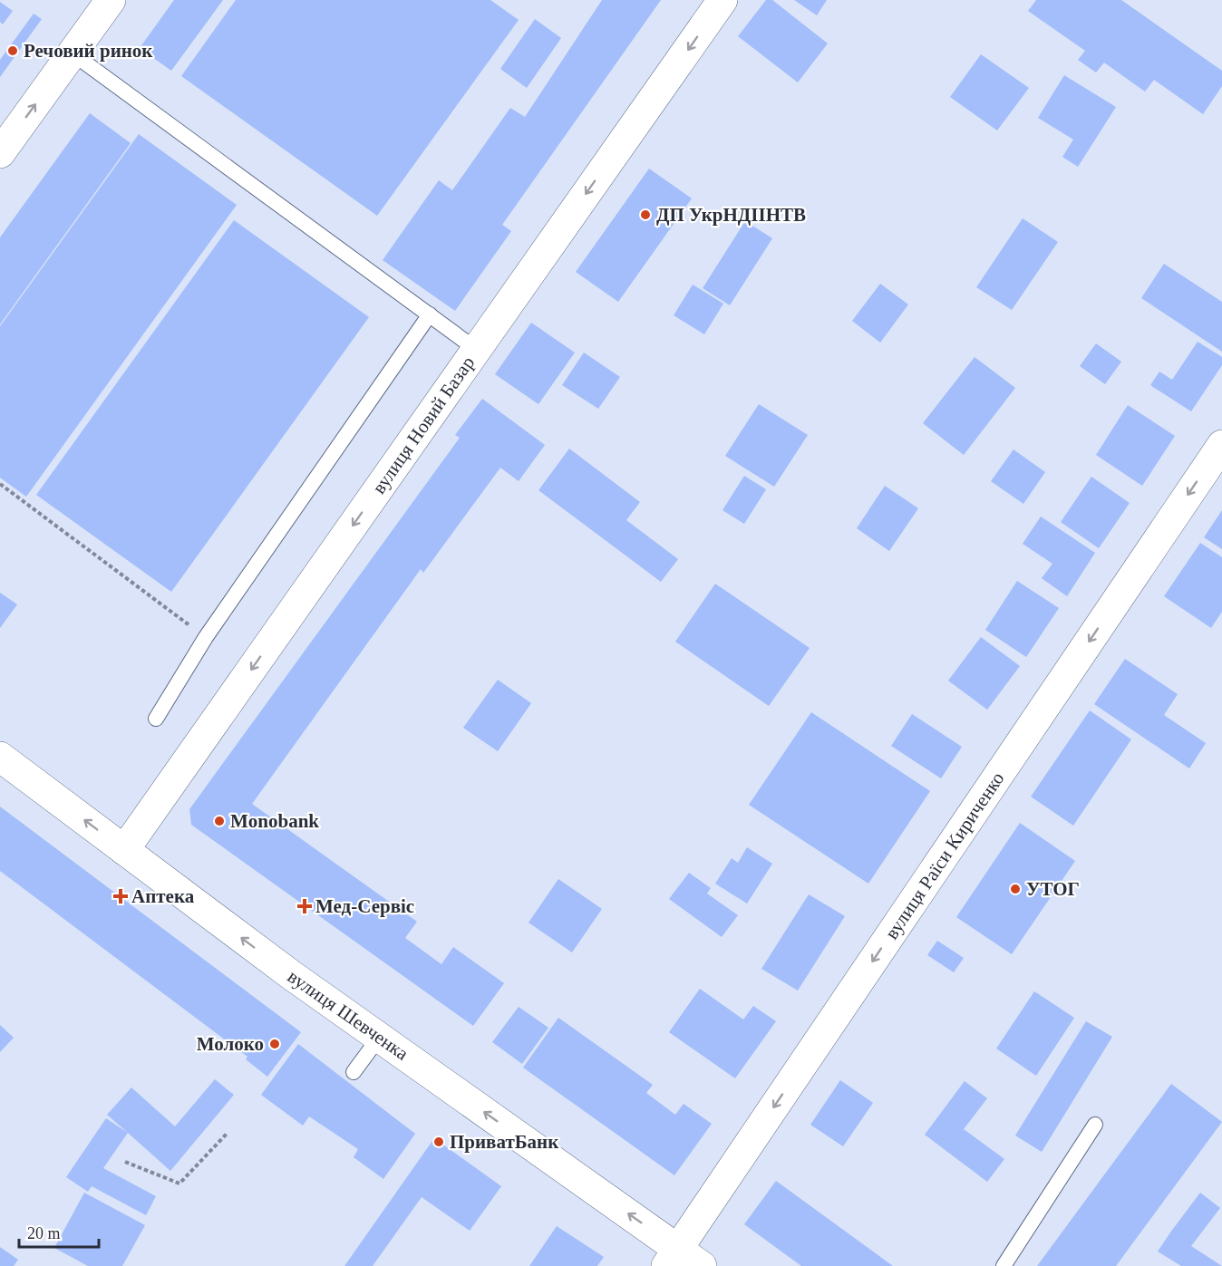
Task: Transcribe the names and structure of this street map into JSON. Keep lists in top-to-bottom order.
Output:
{
  "streets": {
    "street": ["вулиця Новий Базар", "вулиця Раїси Кириченко", "вулиця Шевченка"]
  },
  "crossings": [
    ["вулиця Новий Базар", "вулиця Шевченка"],
    ["вулиця Раїси Кириченко", "вулиця Шевченка"]
  ],
  "one_way": ["вулиця Новий Базар", "вулиця Раїси Кириченко", "вулиця Шевченка"],
  "places": {
    "other": [
      "Речовий ринок",
      "ДП УкрНДІІНТВ",
      "Monobank",
      "УТОГ",
      "Молоко",
      "ПриватБанк"
    ],
    "health": ["Аптека", "Мед-Сервіс"]
  },
  "scale_bar": "20 m"
}
